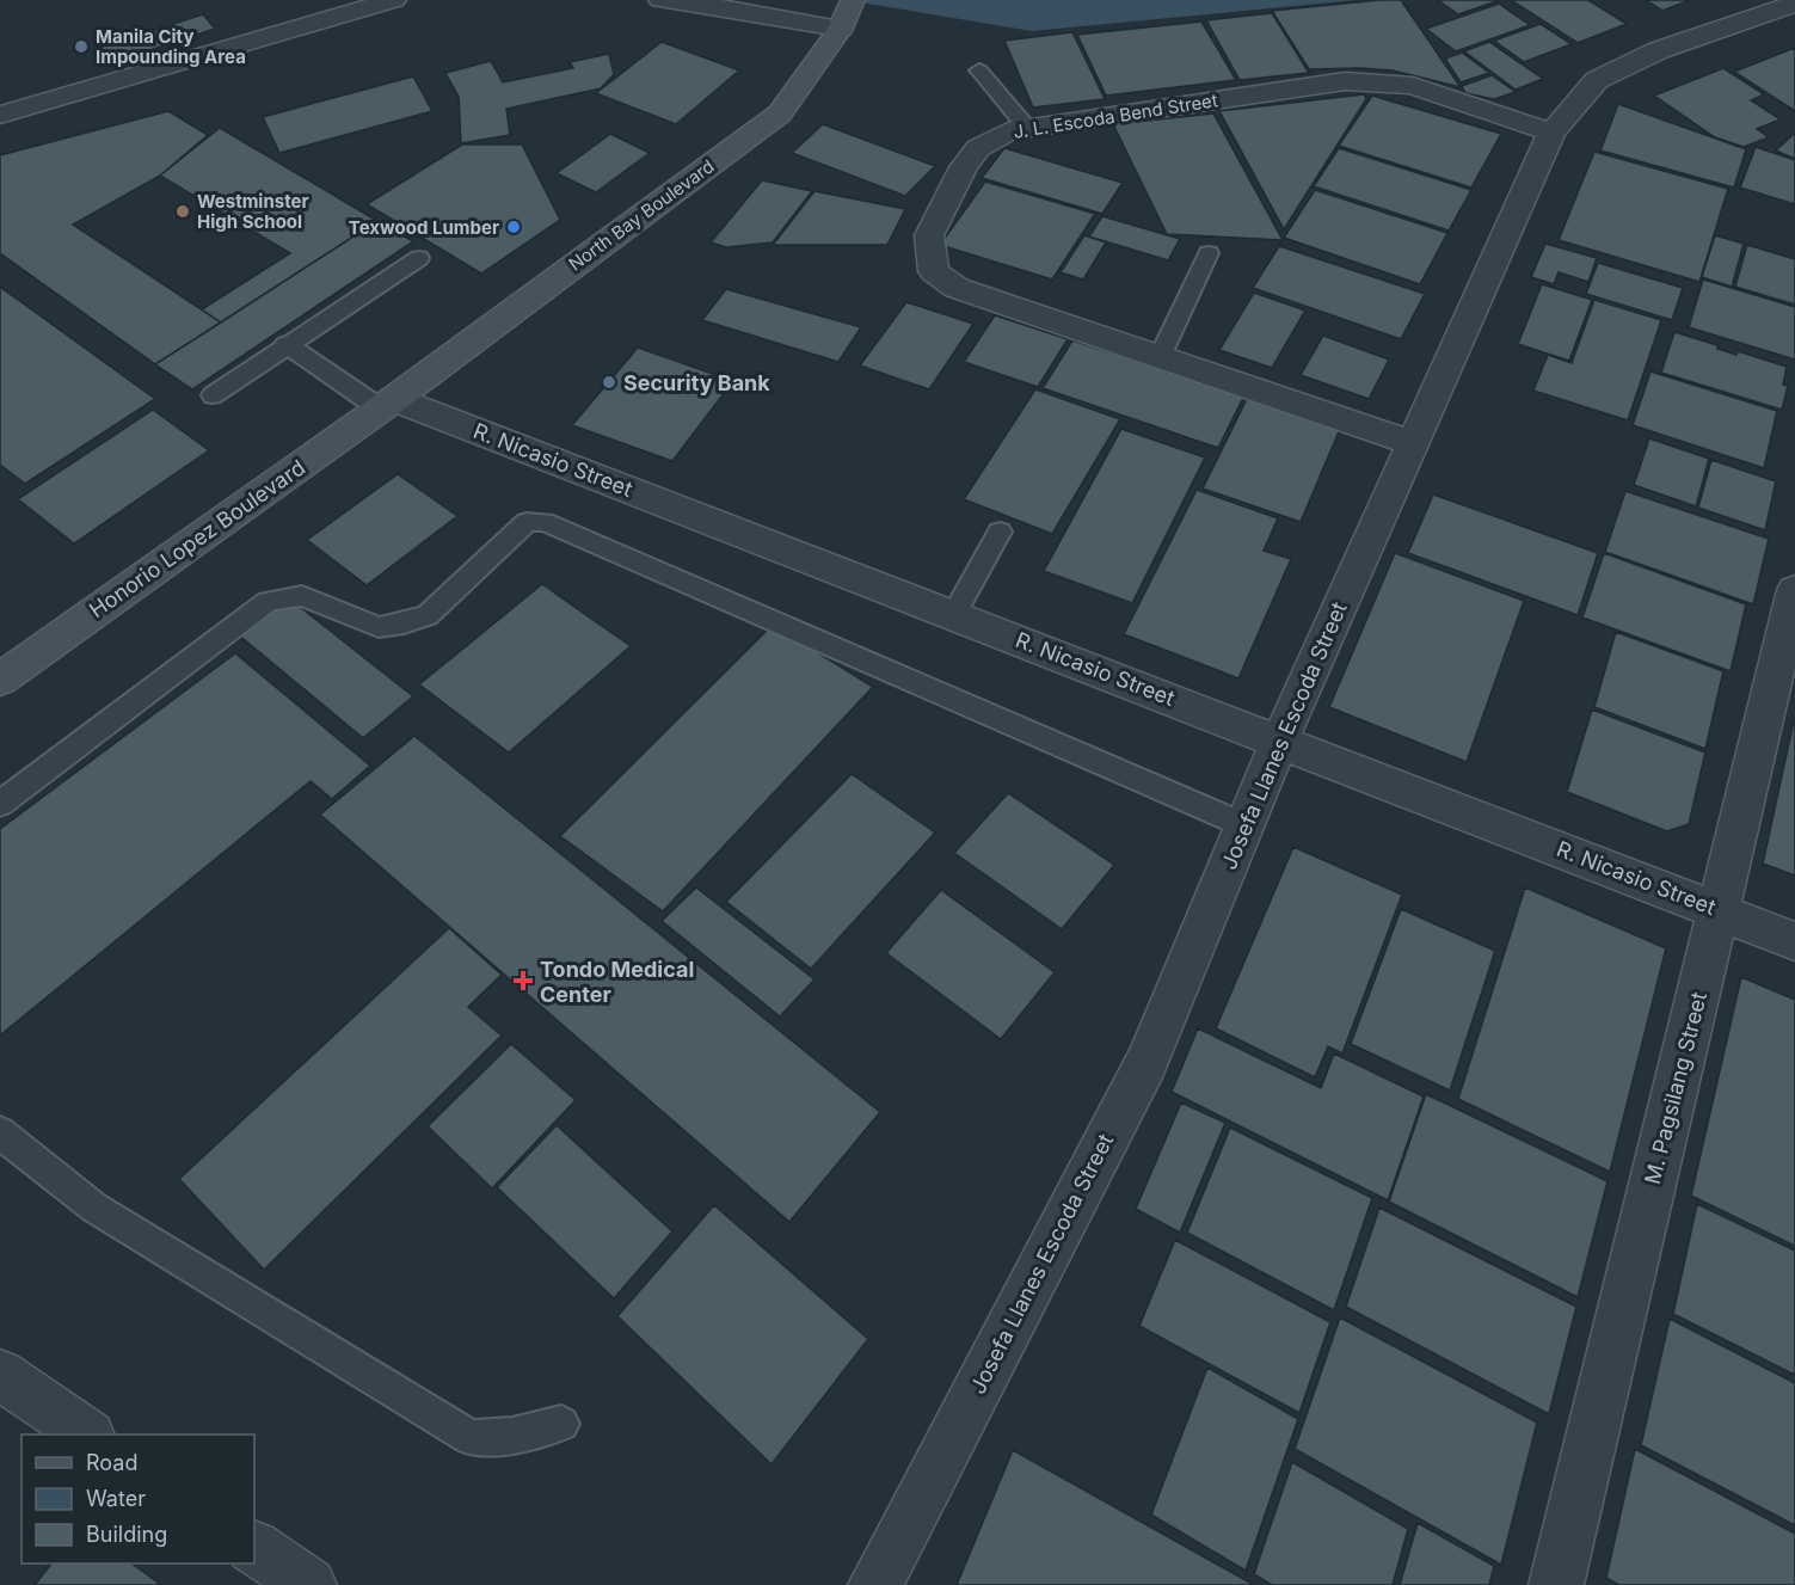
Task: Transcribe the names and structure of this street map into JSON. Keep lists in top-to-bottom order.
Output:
{
  "streets": {
    "main road": ["North Bay Boulevard", "Honorio Lopez Boulevard"],
    "street": [
      "J. L. Escoda Bend Street",
      "R. Nicasio Street",
      "Josefa Llanes Escoda Street",
      "M. Pagsilang Street"
    ]
  },
  "crossings": [
    ["J. L. Escoda Bend Street", "Josefa Llanes Escoda Street"],
    ["North Bay Boulevard", "R. Nicasio Street"],
    ["North Bay Boulevard", "Honorio Lopez Boulevard"],
    ["R. Nicasio Street", "Honorio Lopez Boulevard"],
    ["R. Nicasio Street", "Josefa Llanes Escoda Street"],
    ["R. Nicasio Street", "M. Pagsilang Street"]
  ],
  "places": {
    "other": [
      "Manila City Impounding Area",
      "Westminster High School",
      "Texwood Lumber",
      "Security Bank"
    ],
    "health": ["Tondo Medical Center"]
  },
  "legend": ["Road", "Water", "Building"]
}
